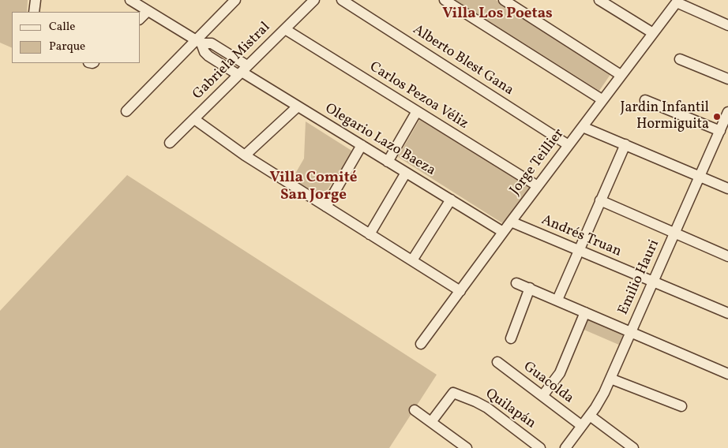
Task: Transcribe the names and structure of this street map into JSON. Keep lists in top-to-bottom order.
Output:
{
  "streets": {
    "street": [
      "Alberto Blest Gana",
      "Gabriela Mistral",
      "Carlos Pezoa Véliz",
      "Olegario Lazo Baeza",
      "Jorge Teillier",
      "Andrés Truan",
      "Emilio Hauri",
      "Guacolda",
      "Quilapán"
    ]
  },
  "crossings": [
    ["Alberto Blest Gana", "Jorge Teillier"],
    ["Gabriela Mistral", "Carlos Pezoa Véliz"],
    ["Gabriela Mistral", "Olegario Lazo Baeza"],
    ["Carlos Pezoa Véliz", "Jorge Teillier"],
    ["Olegario Lazo Baeza", "Jorge Teillier"],
    ["Jorge Teillier", "Andrés Truan"],
    ["Andrés Truan", "Emilio Hauri"],
    ["Emilio Hauri", "Guacolda"]
  ],
  "districts": ["Villa Los Poetas", "Villa Comité San Jorge"],
  "places": ["Jardin Infantil Hormiguita"],
  "legend": ["Calle", "Parque"]
}
